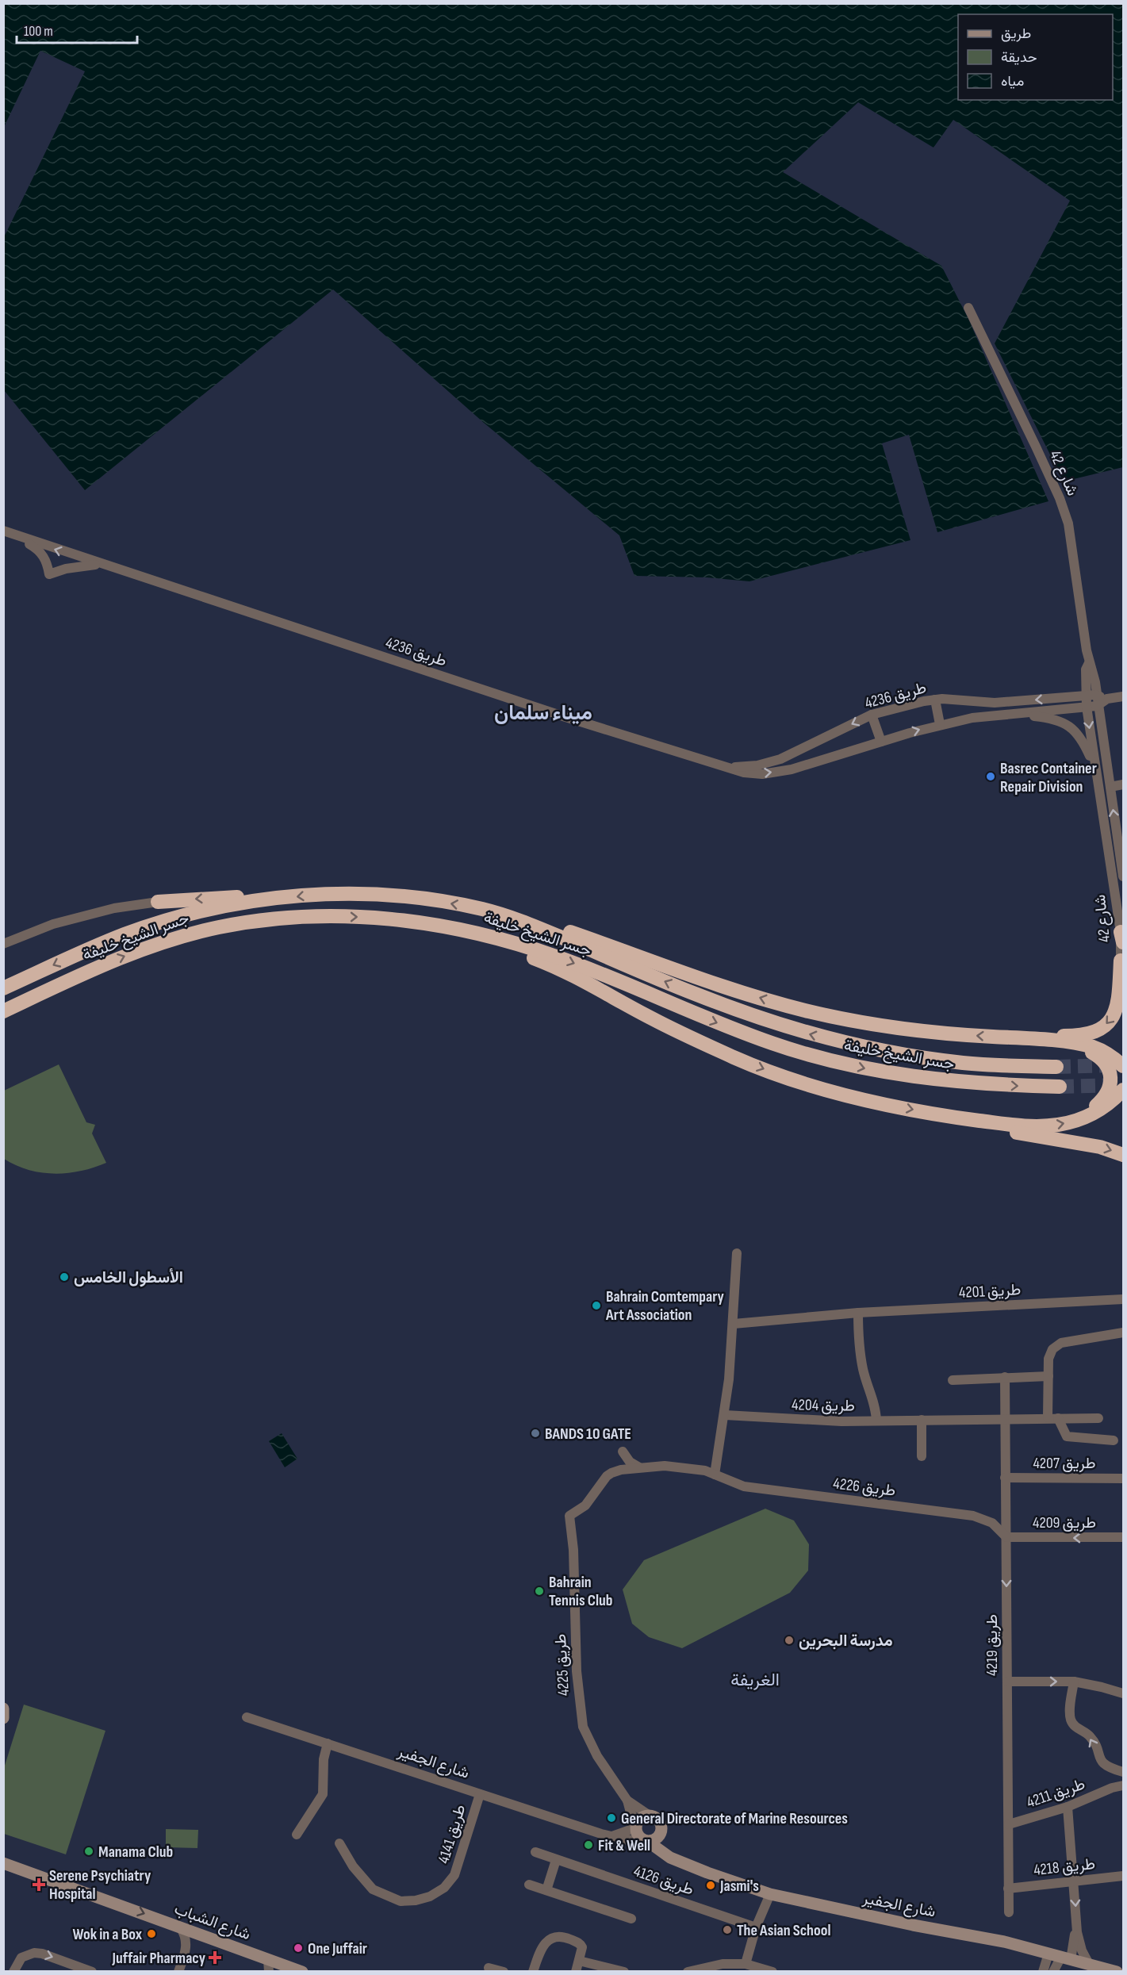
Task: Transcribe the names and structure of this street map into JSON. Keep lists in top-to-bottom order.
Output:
{
  "streets": {
    "highway": ["جسر الشيخ خليفة"],
    "street": [
      "شارع 42",
      "طريق 4236",
      "طريق 4201",
      "طريق 4204",
      "طريق 4207",
      "طريق 4226",
      "طريق 4209",
      "طريق 4219",
      "طريق 4225",
      "شارع الجفير",
      "طريق 4211",
      "طريق 4141",
      "طريق 4218",
      "طريق 4126",
      "شارع الشباب"
    ]
  },
  "crossings": [
    ["شارع 42", "طريق 4236"],
    ["طريق 4204", "طريق 4219"],
    ["طريق 4207", "طريق 4219"],
    ["طريق 4226", "طريق 4209"],
    ["طريق 4226", "طريق 4219"],
    ["طريق 4226", "طريق 4225"],
    ["طريق 4209", "طريق 4219"],
    ["طريق 4219", "طريق 4211"],
    ["طريق 4219", "طريق 4218"],
    ["طريق 4225", "شارع الجفير"],
    ["شارع الجفير", "طريق 4141"]
  ],
  "one_way": ["طريق 4209", "شارع الشباب"],
  "districts": ["ميناء سلمان", "الغريفة"],
  "places": {
    "other": [
      "Basrec Container Repair Division",
      "الأسطول الخامس",
      "Bahrain Comtempary Art Association",
      "BANDS 10 GATE",
      "Bahrain Tennis Club",
      "مدرسة البحرين",
      "General Directorate of Marine Resources",
      "Fit & Well",
      "Manama Club",
      "Jasmi's",
      "The Asian School",
      "Wok in a Box",
      "One Juffair"
    ],
    "health": ["Serene Psychiatry Hospital", "Juffair Pharmacy"]
  },
  "legend": ["طريق", "حديقة", "مياه"],
  "scale_bar": "100 m"
}
